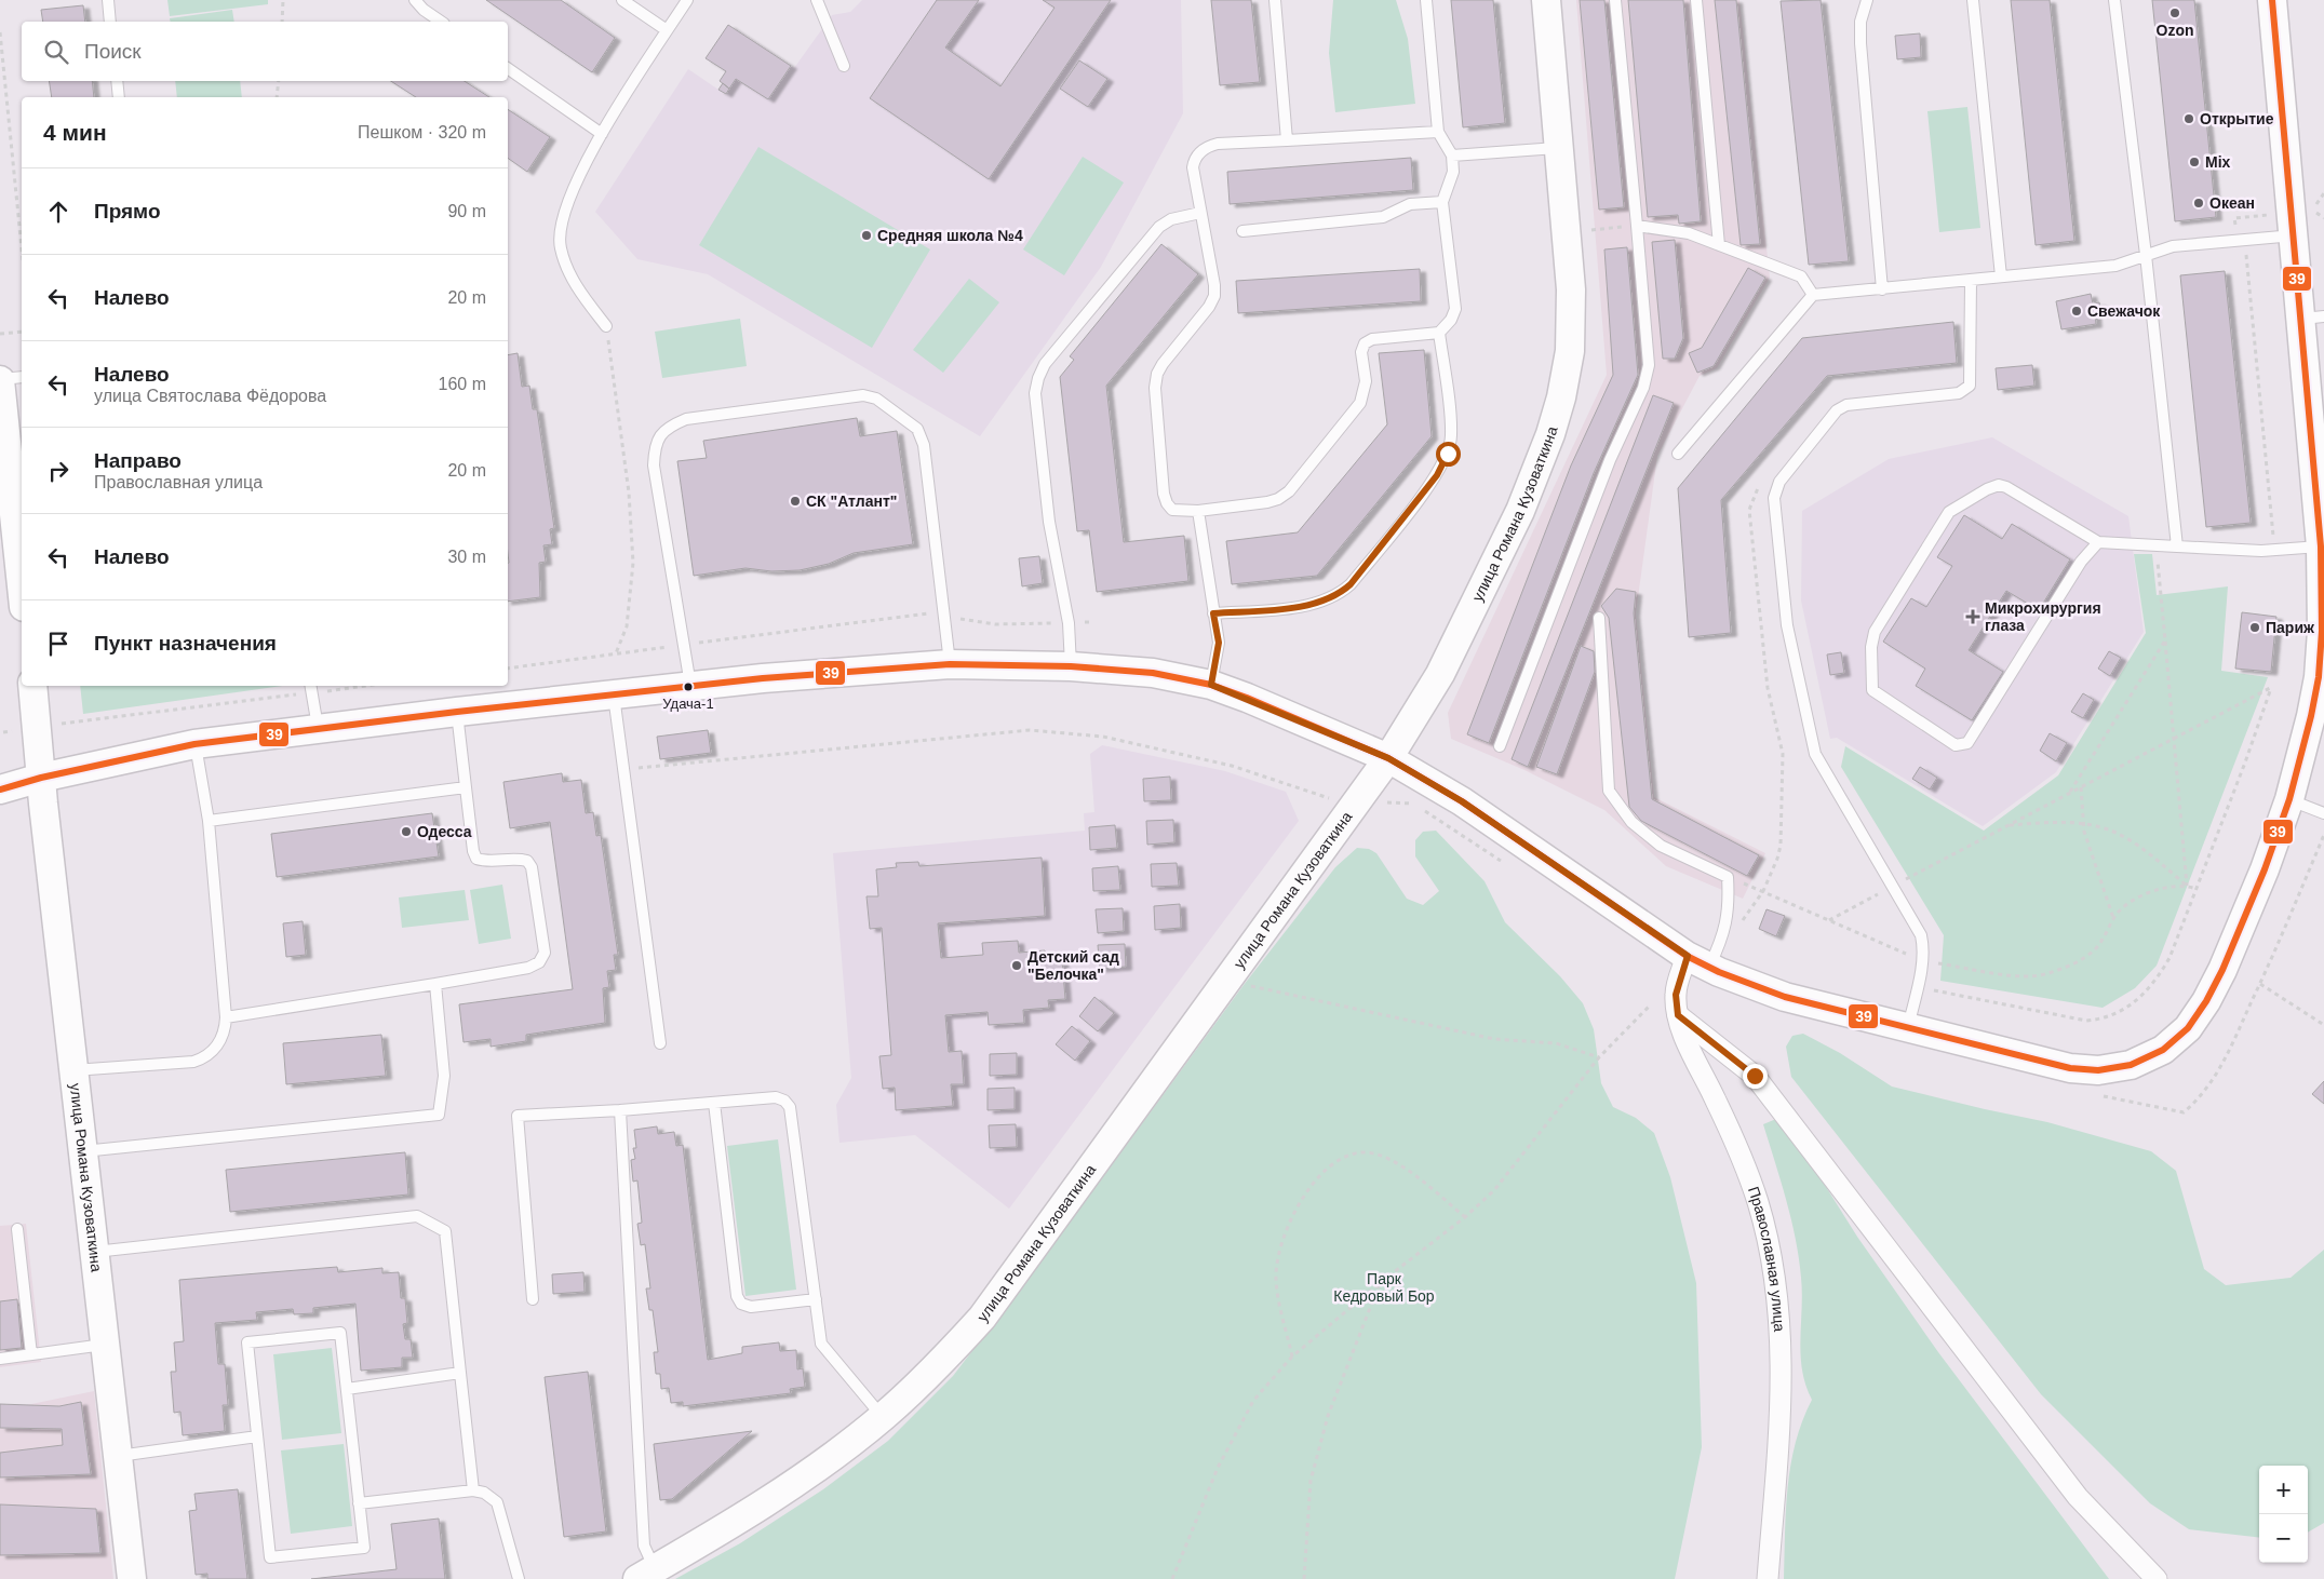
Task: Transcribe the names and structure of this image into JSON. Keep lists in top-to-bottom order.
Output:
{
  "streets": {
    "street": ["улица Романа Кузоваткина", "Православная улица"]
  },
  "parks": ["Парк Кедровый Бор"],
  "places": {
    "other": [
      "Ozon",
      "Открытие",
      "Mix",
      "Океан",
      "Средняя школа №4",
      "Свежачок",
      "СК \"Атлант\"",
      "Париж",
      "Удача-1",
      "Одесса",
      "Детский сад \"Белочка\""
    ],
    "health": ["Микрохирургия глаза"]
  },
  "lines": ["transit line 39"],
  "page": {
    "search": "Поиск",
    "heading": ["4 мин", "Пешком · 320 m"],
    "list": [
      ["Прямо", "90 m"],
      ["Налево", "20 m"],
      ["Налево", "улица Святослава Фёдорова", "160 m"],
      ["Направо", "Православная улица", "20 m"],
      ["Налево", "30 m"],
      "Пункт назначения"
    ],
    "map_buttons": ["+", "−"]
  }
}
